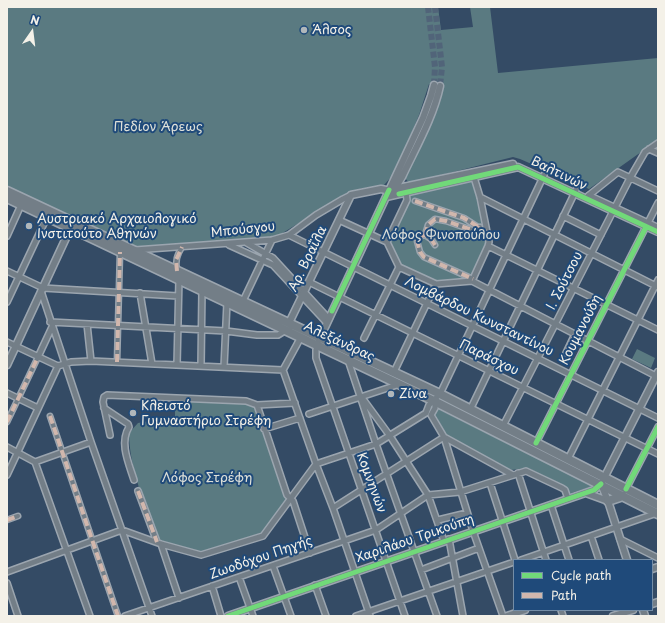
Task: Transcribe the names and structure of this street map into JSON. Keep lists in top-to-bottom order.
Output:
{
  "streets": {
    "main road": ["Αλεξάνδρας"],
    "street": [
      "Βαλτινών",
      "Μπούσγου",
      "Αρ. Βραΐλα",
      "Ι. Σούτσου",
      "Λομβάρδου Κωνσταντίνου",
      "Κουμανούδη",
      "Παράσχου",
      "Κομνηνών",
      "Χαριλάου Τρικούπη",
      "Ζωοδόχου Πηγής"
    ]
  },
  "crossings": [
    ["Βαλτινών", "Μπούσγου"],
    ["Βαλτινών", "Ι. Σούτσου"],
    ["Βαλτινών", "Κουμανούδη"],
    ["Μπούσγου", "Αρ. Βραΐλα"],
    ["Μπούσγου", "Λομβάρδου Κωνσταντίνου"],
    ["Μπούσγου", "Αλεξάνδρας"],
    ["Αρ. Βραΐλα", "Λομβάρδου Κωνσταντίνου"],
    ["Αρ. Βραΐλα", "Αλεξάνδρας"],
    ["Αρ. Βραΐλα", "Παράσχου"],
    ["Ι. Σούτσου", "Λομβάρδου Κωνσταντίνου"],
    ["Ι. Σούτσου", "Αλεξάνδρας"],
    ["Ι. Σούτσου", "Παράσχου"],
    ["Λομβάρδου Κωνσταντίνου", "Κουμανούδη"],
    ["Κουμανούδη", "Αλεξάνδρας"],
    ["Κουμανούδη", "Παράσχου"],
    ["Αλεξάνδρας", "Κομνηνών"],
    ["Αλεξάνδρας", "Χαριλάου Τρικούπη"],
    ["Κομνηνών", "Χαριλάου Τρικούπη"],
    ["Κομνηνών", "Ζωοδόχου Πηγής"]
  ],
  "parks": ["Πεδίον Άρεως", "Λόφος Φινοπούλου", "Λόφος Στρέφη"],
  "places": [
    "Άλσος",
    "Αυστριακό Αρχαιολογικό Ινστιτούτο Αθηνών",
    "Ζίνα",
    "Κλειστό Γυμναστήριο Στρέφη"
  ],
  "legend": ["Cycle path", "Path"],
  "north": "top"
}
